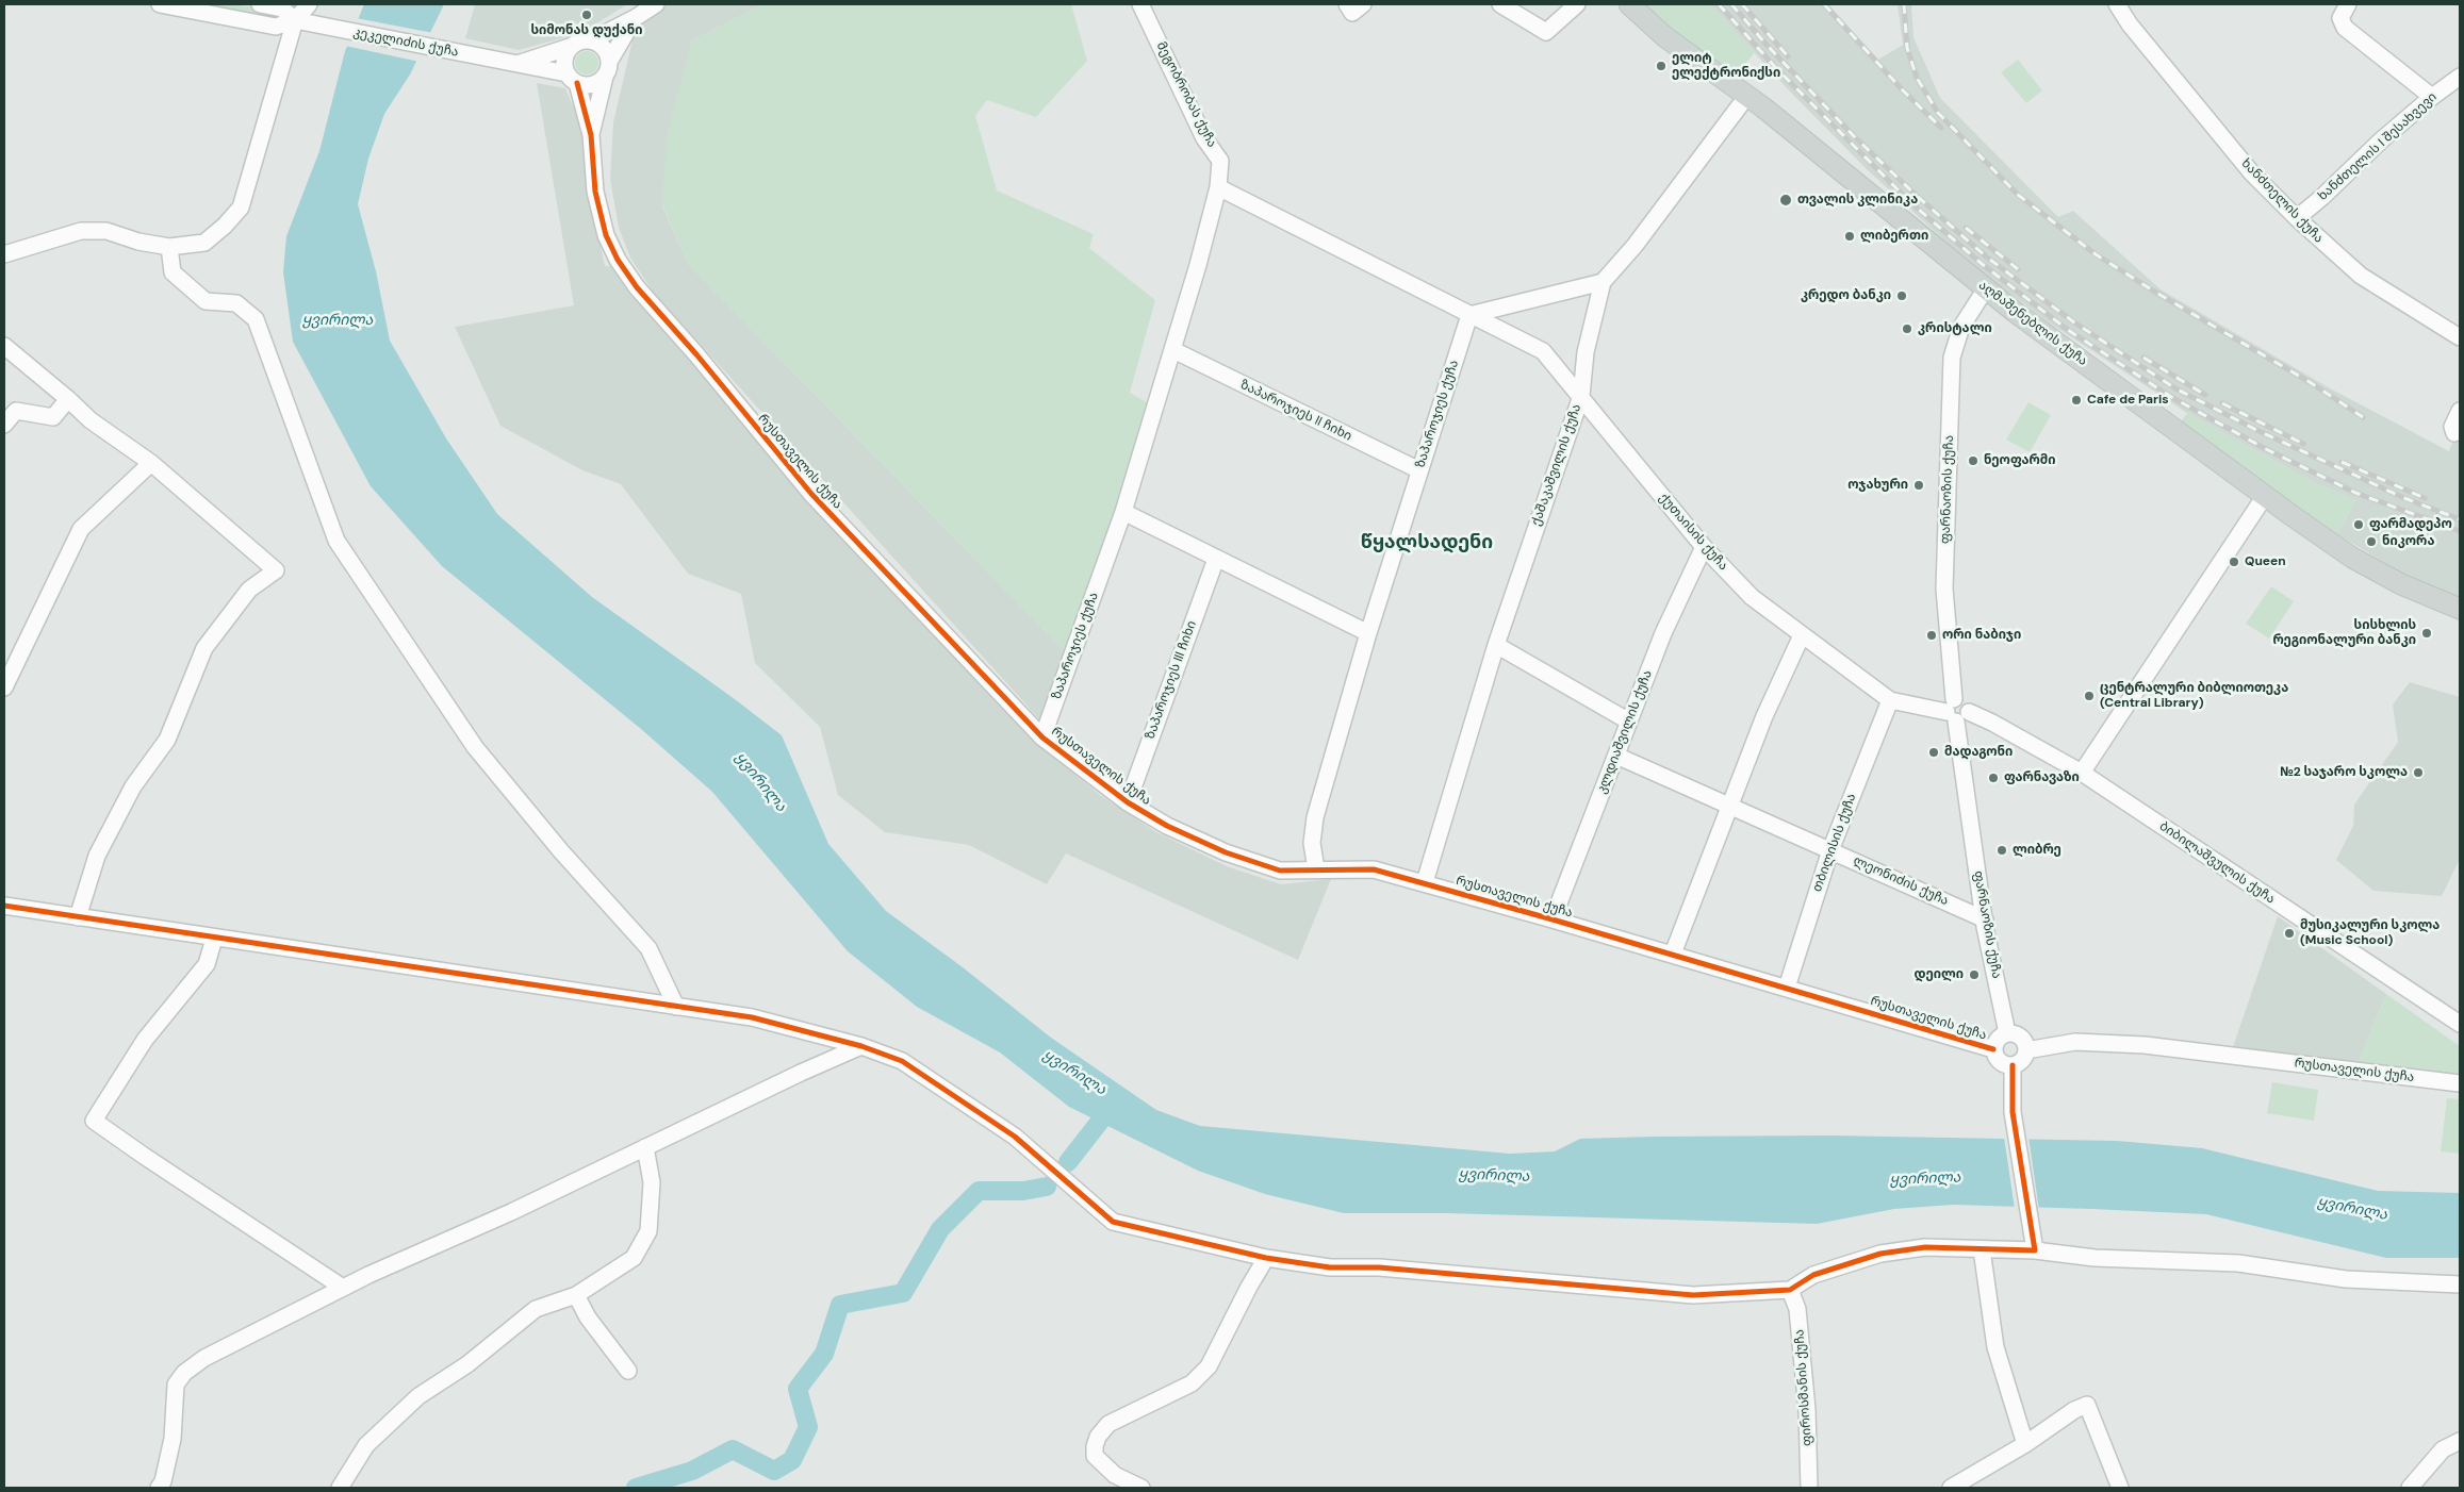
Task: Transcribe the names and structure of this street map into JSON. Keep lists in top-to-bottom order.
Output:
{
  "streets": {
    "main road": ["აღმაშენებლის ქუჩა"],
    "street": [
      "კეკელიძის ქუჩა",
      "მეგობრობას ქუჩა",
      "ხანძთელის I შესახვევი",
      "ხანძთელის ქუჩა",
      "ზაპაროჯიეს II ჩიხი",
      "ზაპაროჯიეს ქუჩა",
      "რუსთაველის ქუჩა",
      "ქაშაკაშვილის ქუჩა",
      "ფარნაოზის ქუჩა",
      "ქუთაისის ქუჩა",
      "ზაპაროჯიეს III ჩიხი",
      "კლდიაშვილის ქუჩა",
      "თბილისის ქუჩა",
      "ბიბილაშვულის ქუჩა",
      "ლეონიძის ქუჩა",
      "ფიროსმანის ქუჩა"
    ]
  },
  "crossings": [
    ["კეკელიძის ქუჩა", "რუსთაველის ქუჩა"],
    ["მეგობრობას ქუჩა", "ზაპაროჯიეს ქუჩა"],
    ["მეგობრობას ქუჩა", "ქუთაისის ქუჩა"],
    ["ხანძთელის I შესახვევი", "ხანძთელის ქუჩა"],
    ["აღმაშენებლის ქუჩა", "ფარნაოზის ქუჩა"],
    ["ზაპაროჯიეს II ჩიხი", "ზაპაროჯიეს ქუჩა"],
    ["ზაპაროჯიეს ქუჩა", "რუსთაველის ქუჩა"],
    ["ზაპაროჯიეს ქუჩა", "ქუთაისის ქუჩა"],
    ["რუსთაველის ქუჩა", "ქაშაკაშვილის ქუჩა"],
    ["რუსთაველის ქუჩა", "ფარნაოზის ქუჩა"],
    ["რუსთაველის ქუჩა", "ზაპაროჯიეს III ჩიხი"],
    ["რუსთაველის ქუჩა", "კლდიაშვილის ქუჩა"],
    ["რუსთაველის ქუჩა", "თბილისის ქუჩა"],
    ["ქაშაკაშვილის ქუჩა", "ქუთაისის ქუჩა"],
    ["ფარნაოზის ქუჩა", "ქუთაისის ქუჩა"],
    ["ფარნაოზის ქუჩა", "ბიბილაშვულის ქუჩა"],
    ["ფარნაოზის ქუჩა", "ლეონიძის ქუჩა"],
    ["ქუთაისის ქუჩა", "კლდიაშვილის ქუჩა"],
    ["ქუთაისის ქუჩა", "თბილისის ქუჩა"],
    ["ქუთაისის ქუჩა", "ბიბილაშვულის ქუჩა"],
    ["კლდიაშვილის ქუჩა", "ლეონიძის ქუჩა"],
    ["თბილისის ქუჩა", "ლეონიძის ქუჩა"]
  ],
  "districts": ["წყალსადენი"],
  "water": ["ყვირილა"],
  "places": [
    "სიმონას დუქანი",
    "ელიტ ელექტრონიქსი",
    "თვალის კლინიკა",
    "ლიბერთი",
    "კრედო ბანკი",
    "კრისტალი",
    "Cafe de Paris",
    "ნეოფარმი",
    "ოჯახური",
    "ფარმადეპო",
    "ნიკორა",
    "Queen",
    "სისხლის რეგიონალური ბანკი",
    "ორი ნაბიჯი",
    "ცენტრალური ბიბლიოთეკა (Central Library)",
    "მადაგონი",
    "№2 საჯარო სკოლა",
    "ფარნავაზი",
    "ლიბრე",
    "მუსიკალური სკოლა (Music School)",
    "დეილი"
  ]
}
